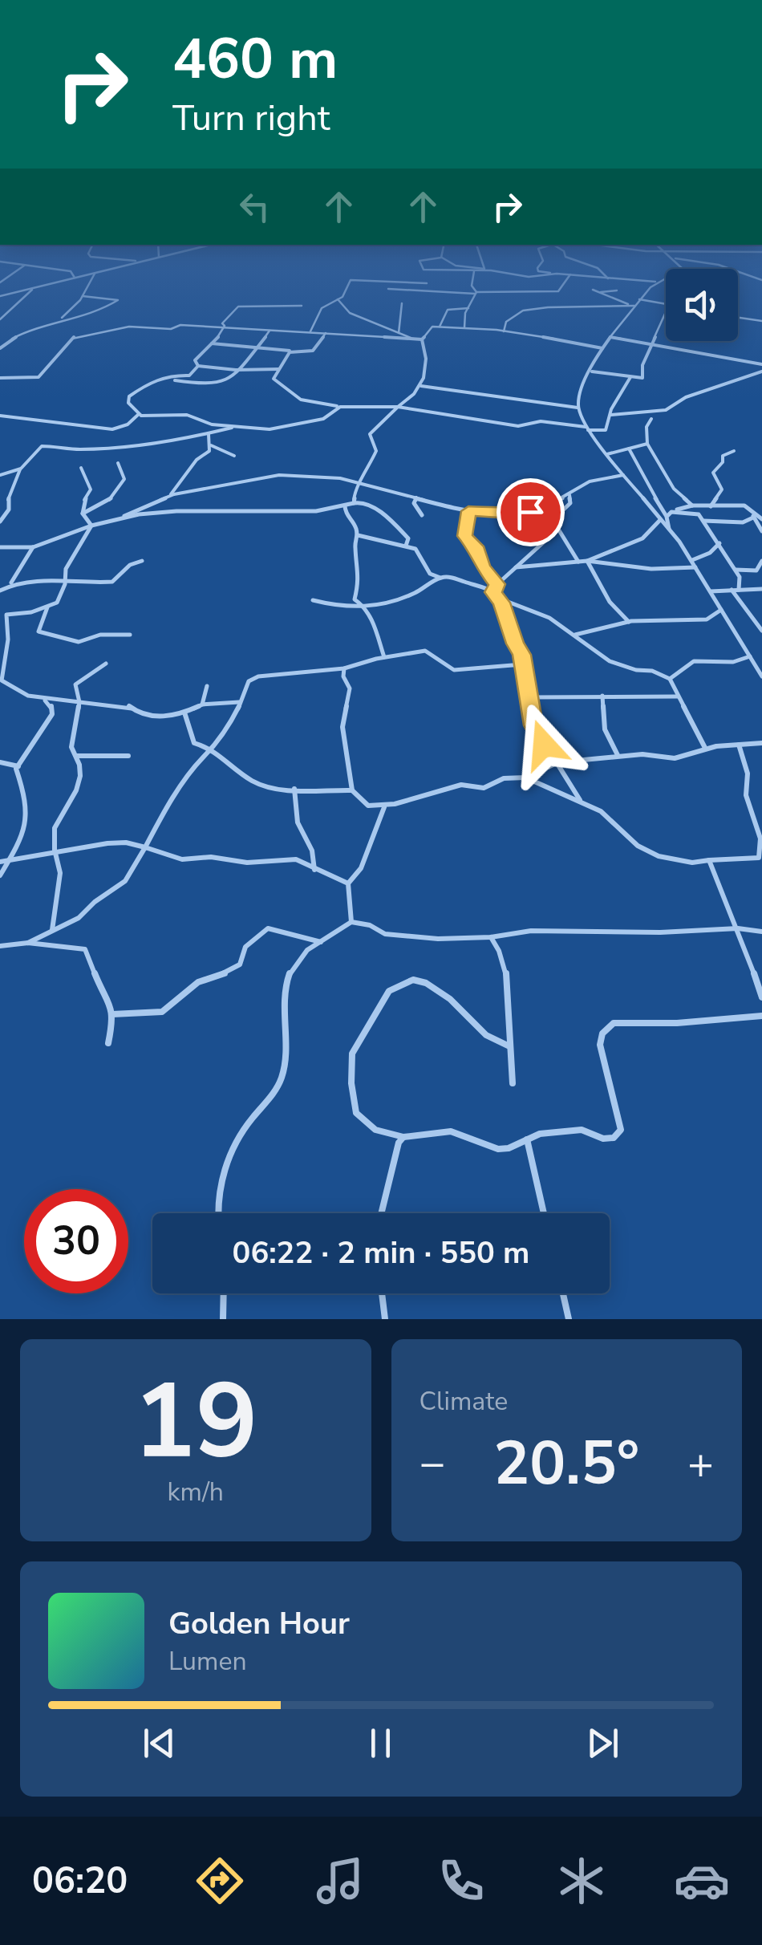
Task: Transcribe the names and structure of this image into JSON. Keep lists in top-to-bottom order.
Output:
{
  "page": {
    "turn": ["460 m", "Turn right"],
    "limit": "30",
    "trip": "06:22 · 2 min · 550 m",
    "tile": [
      ["19", "km/h"],
      "Climate"
    ],
    "heat": ["−", "20.5°", "+"],
    "song": ["Golden Hour", "Lumen"],
    "tabs": "06:20"
  }
}
